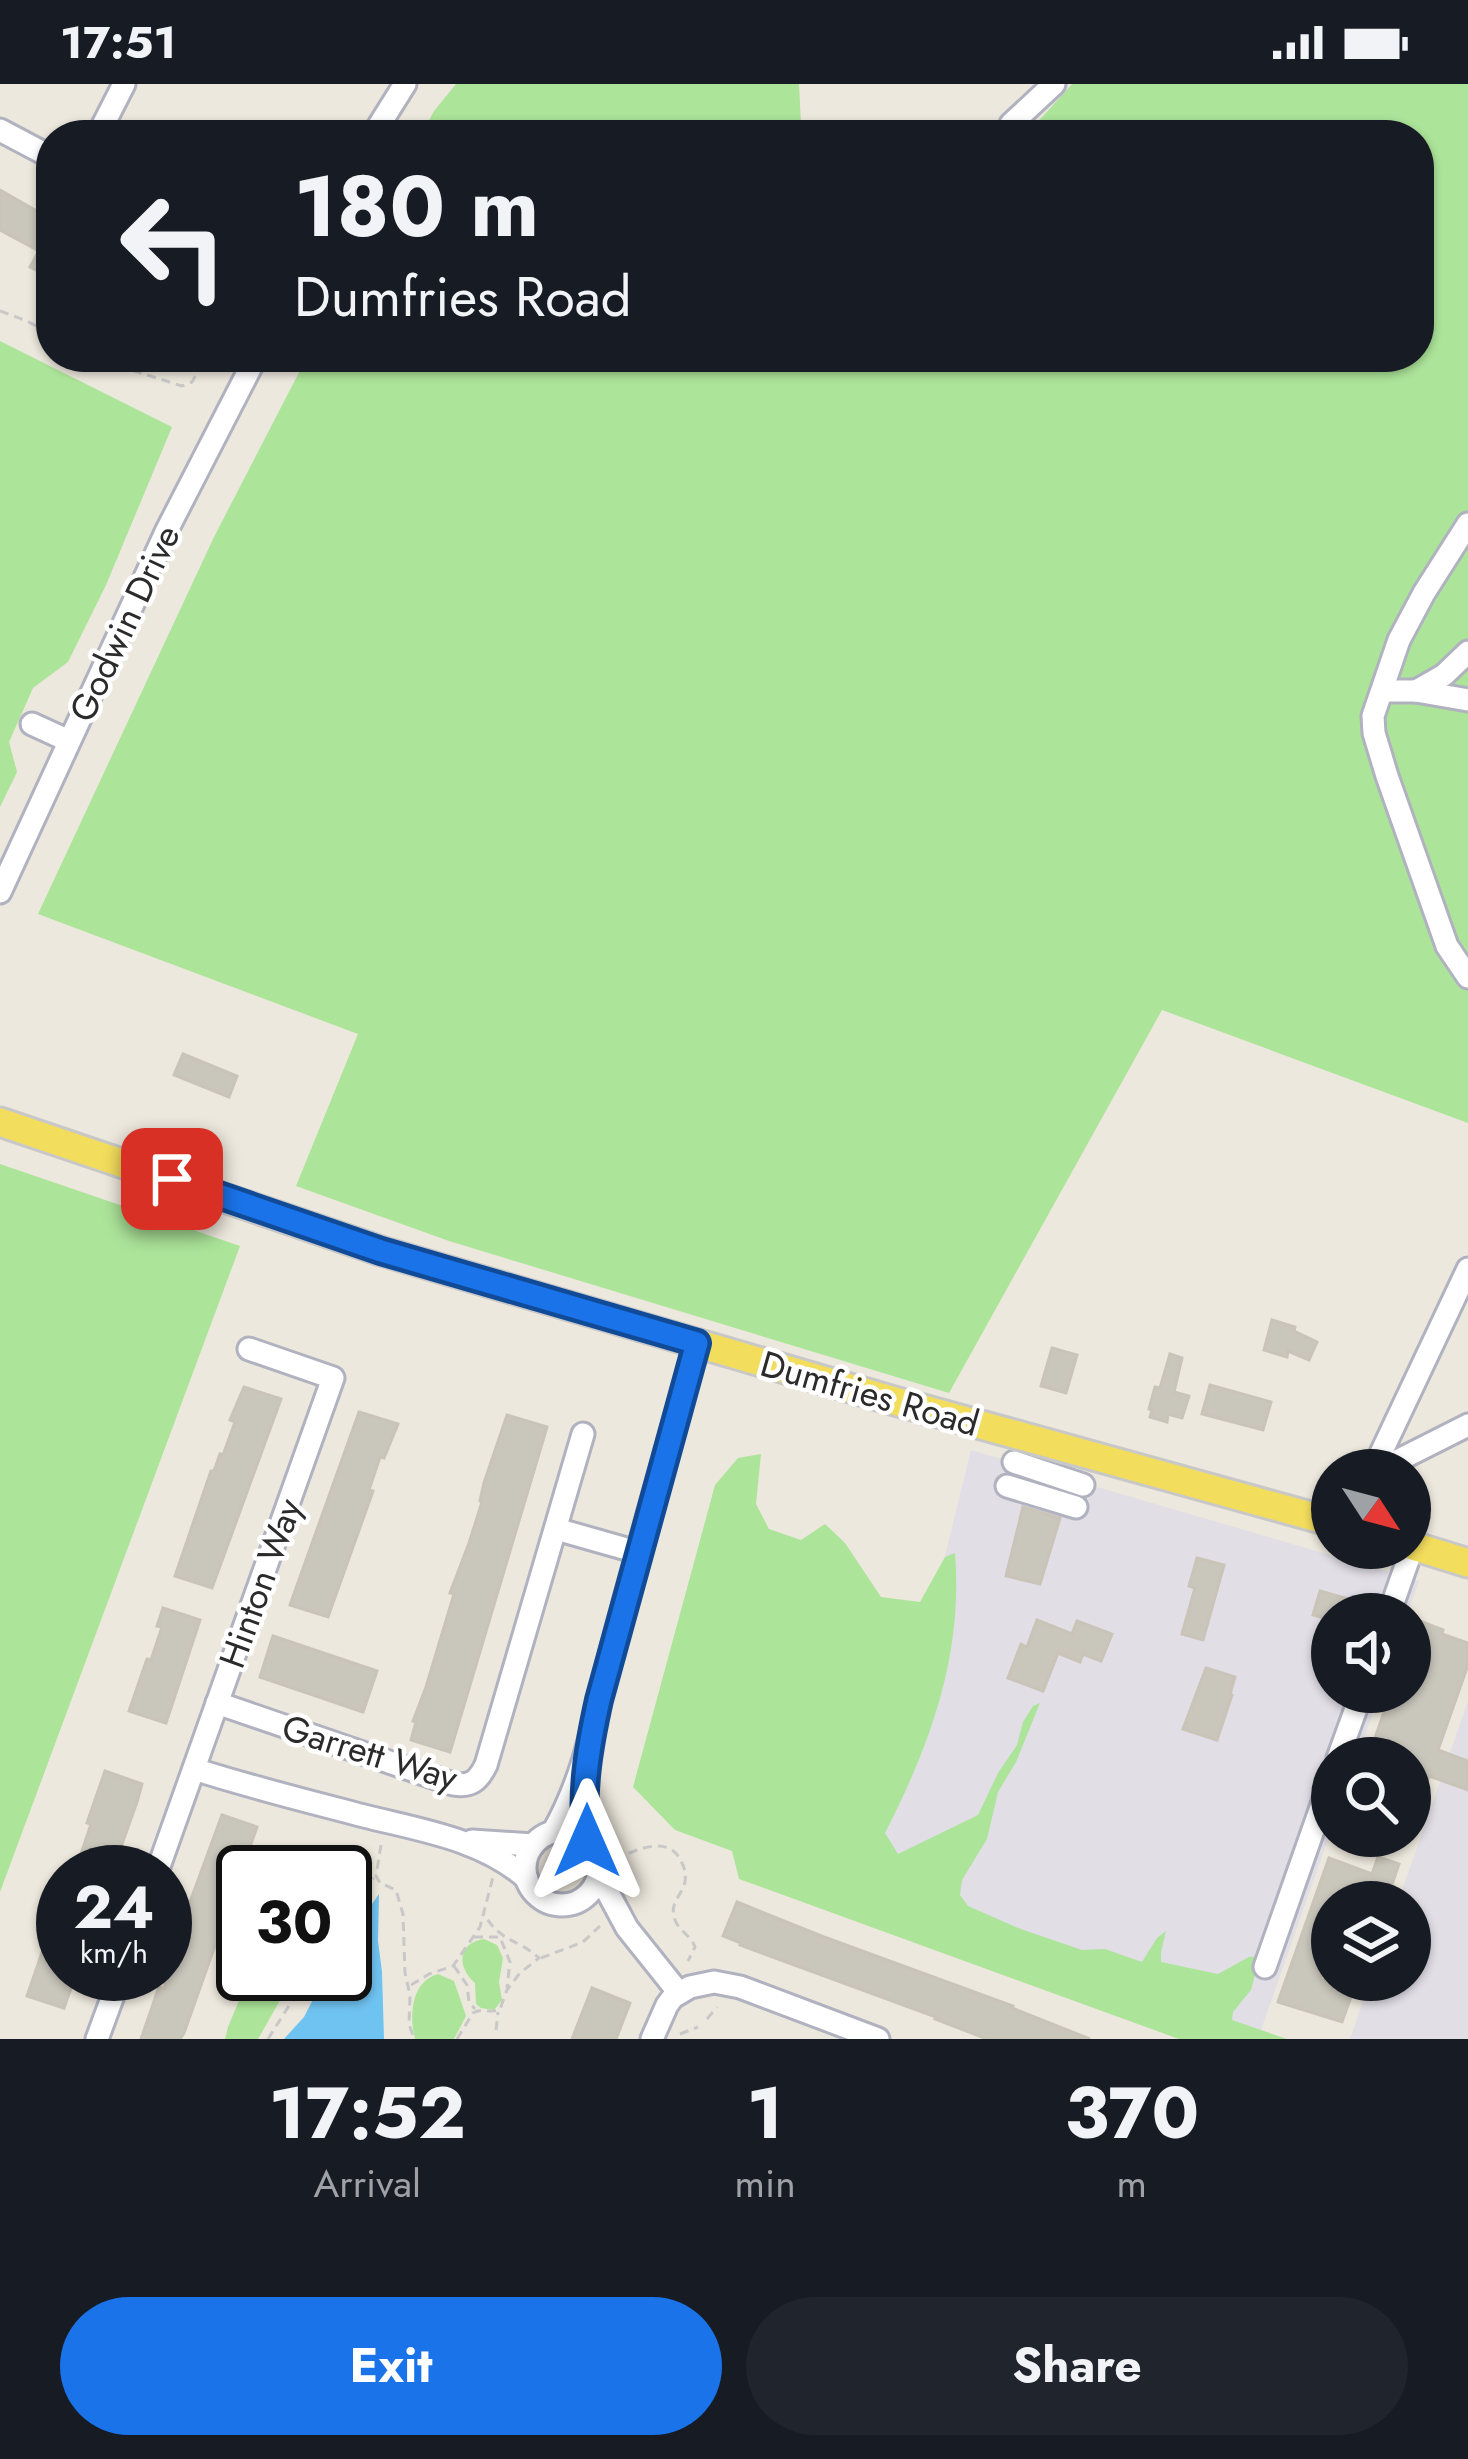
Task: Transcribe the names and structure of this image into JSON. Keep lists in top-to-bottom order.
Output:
{
  "streets": {
    "main road": ["Dumfries Road"],
    "street": ["Godwin Drive", "Hinton Way", "Garrett Way"]
  },
  "crossings": [
    ["Hinton Way", "Garrett Way"]
  ],
  "north": "bottom right",
  "page": {
    "status": "17:51",
    "turn": ["180 m", "Dumfries Road"],
    "speed": "24 km/h",
    "limit": "30",
    "eta": [
      "17:52",
      "Arrival",
      "1",
      "min",
      "370",
      "m"
    ],
    "buttons": ["Exit", "Share"]
  }
}
